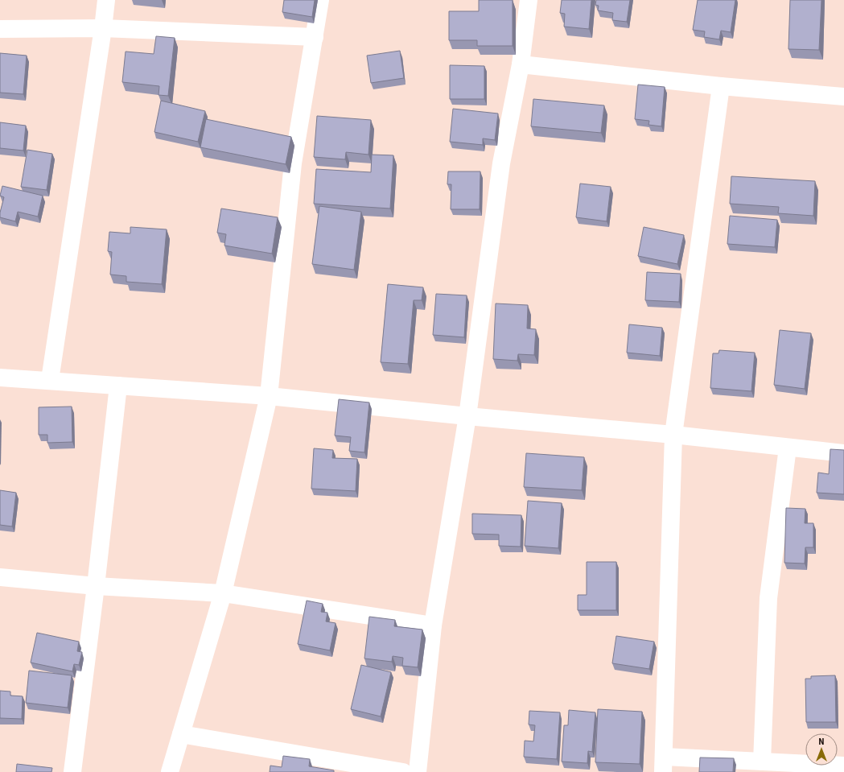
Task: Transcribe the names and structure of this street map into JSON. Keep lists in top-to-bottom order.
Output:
{
  "north": "top"
}
